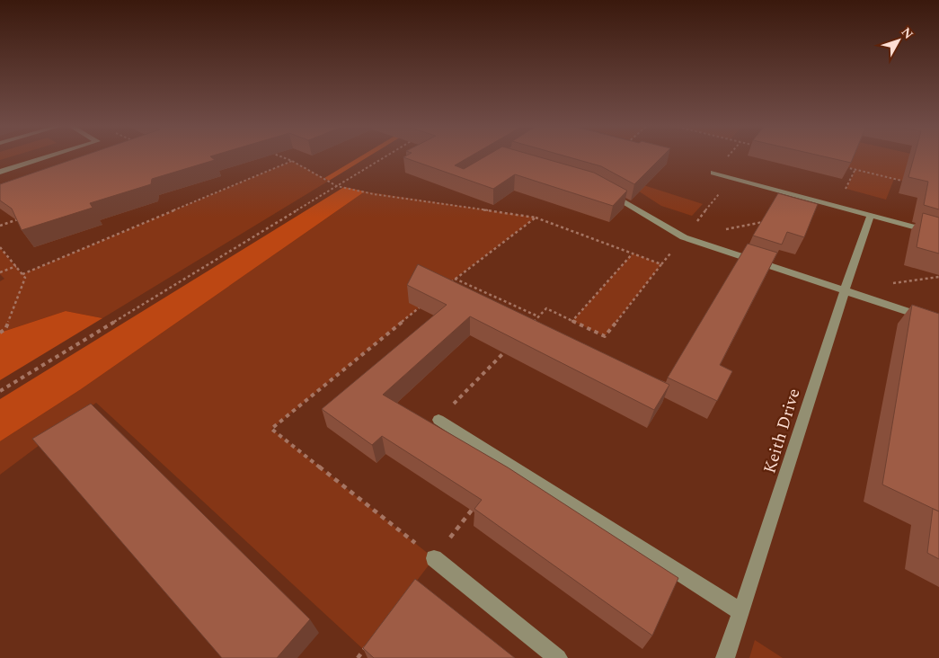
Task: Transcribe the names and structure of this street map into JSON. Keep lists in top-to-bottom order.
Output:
{
  "streets": {
    "street": ["Keith Drive"]
  },
  "north": "top right"
}
